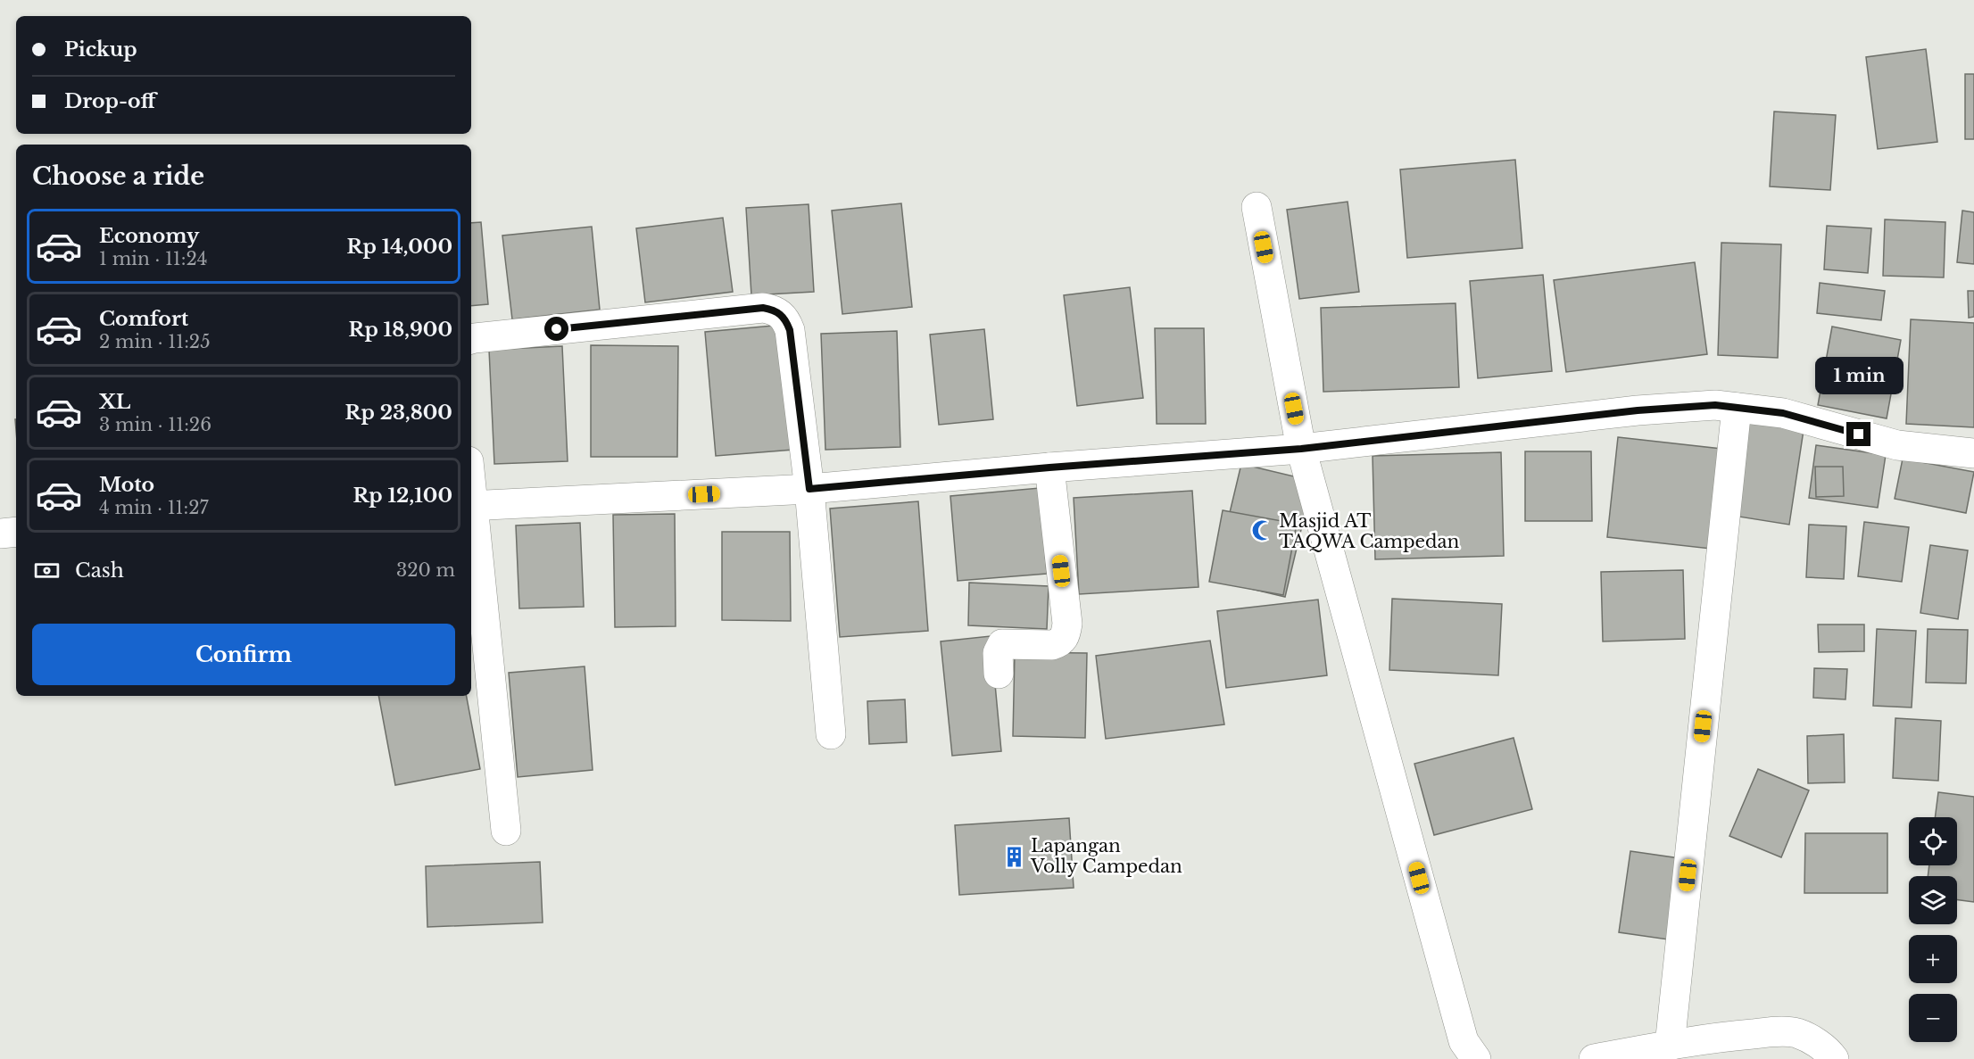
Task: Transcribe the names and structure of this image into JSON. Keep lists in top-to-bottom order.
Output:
{
  "places": {
    "mosque": ["Masjid AT TAQWA Campedan"],
    "building": ["Lapangan Volly Campedan"]
  },
  "page": {
    "banner": ["Pickup", "Drop-off"],
    "heading": "Choose a ride",
    "list": [
      {
        "name": "Economy",
        "note": "1 min · 11:24",
        "value": "Rp 14,000"
      },
      {
        "name": "Comfort",
        "note": "2 min · 11:25",
        "value": "Rp 18,900"
      },
      {
        "name": "XL",
        "note": "3 min · 11:26",
        "value": "Rp 23,800"
      },
      {
        "name": "Moto",
        "note": "4 min · 11:27",
        "value": "Rp 12,100"
      }
    ],
    "bubble": "1 min",
    "pay": ["Cash", "320 m"],
    "buttons": "Confirm",
    "map_buttons": ["+", "−"]
  }
}
